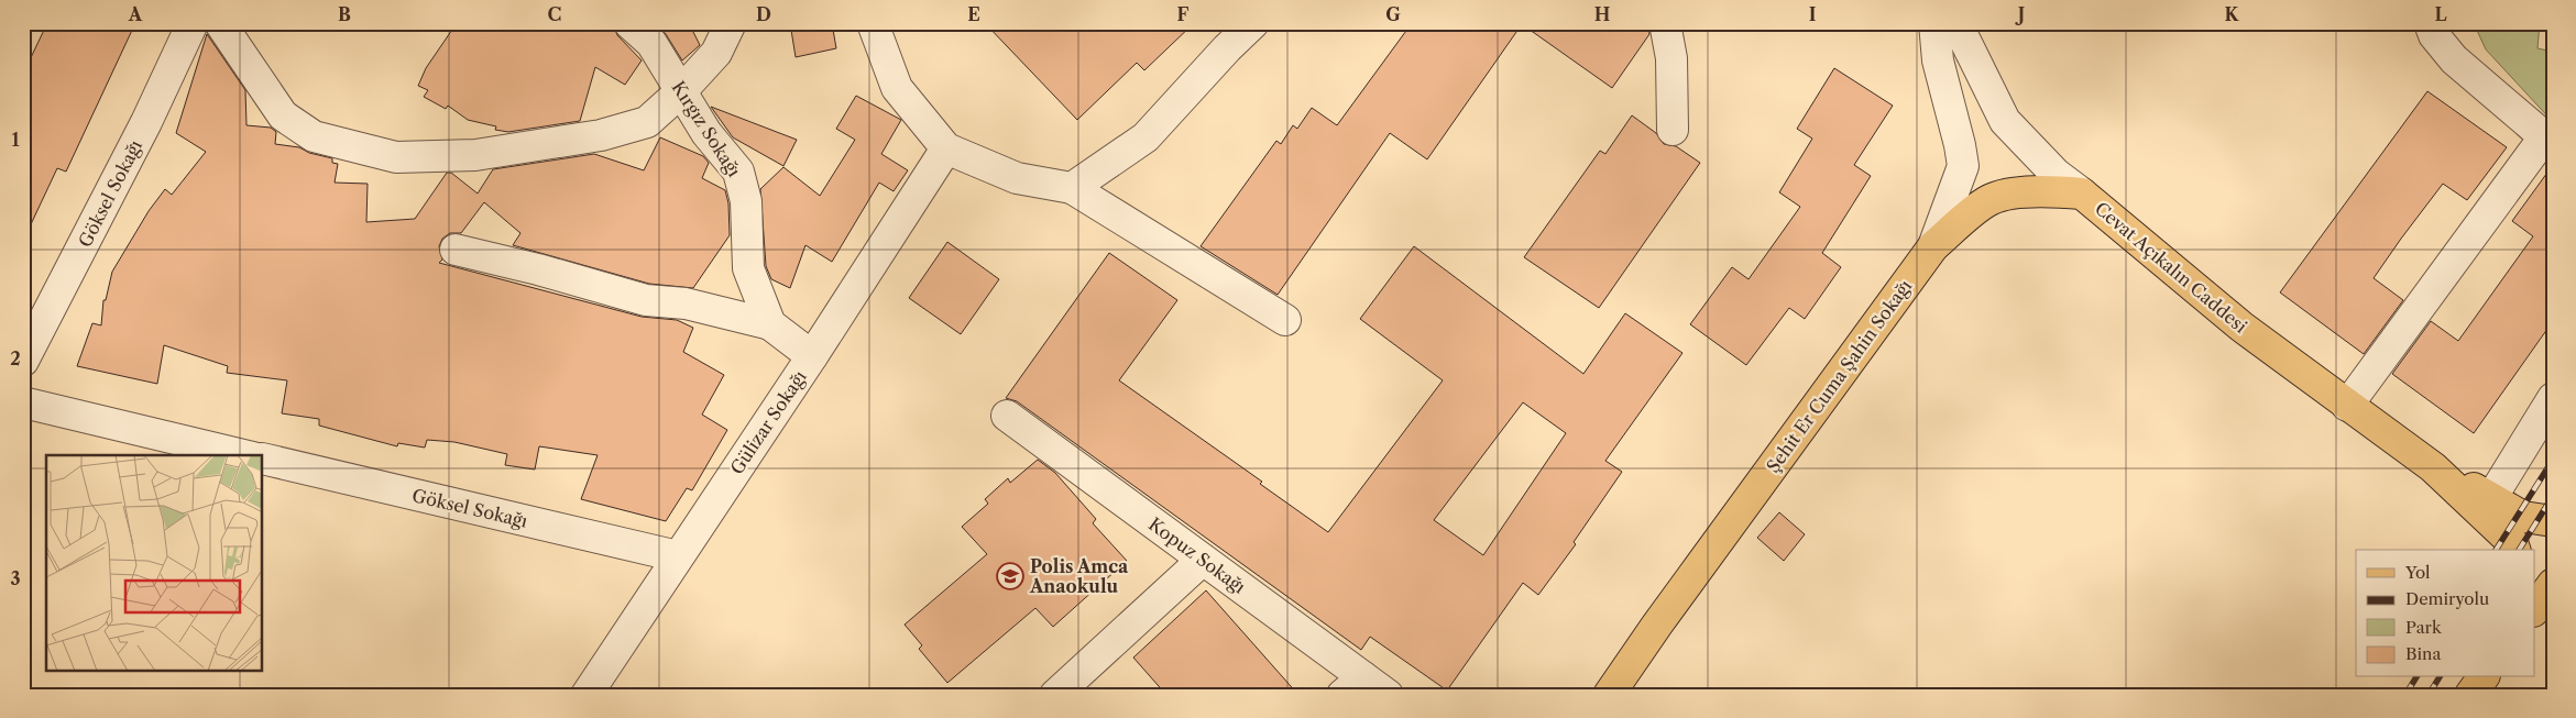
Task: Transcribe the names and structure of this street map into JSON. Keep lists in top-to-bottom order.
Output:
{
  "streets": {
    "main road": ["Cevat Açıkalın Caddesi", "Şehit Er Cuma Şahin Sokağı"],
    "street": [
      "Kırgız Sokağı",
      "Göksel Sokağı",
      "Gülizar Sokağı",
      "Kopuz Sokağı"
    ]
  },
  "crossings": [
    ["Göksel Sokağı", "Gülizar Sokağı"]
  ],
  "places": {
    "school or university": ["Polis Amca Anaokulu"]
  },
  "legend": [
    "Yol",
    "Demiryolu",
    "Park",
    "Bina"
  ],
  "grid": {
    "columns": [
      "A",
      "B",
      "C",
      "D",
      "E",
      "F",
      "G",
      "H",
      "I",
      "J",
      "K",
      "L"
    ],
    "rows": ["1", "2", "3"]
  }
}
